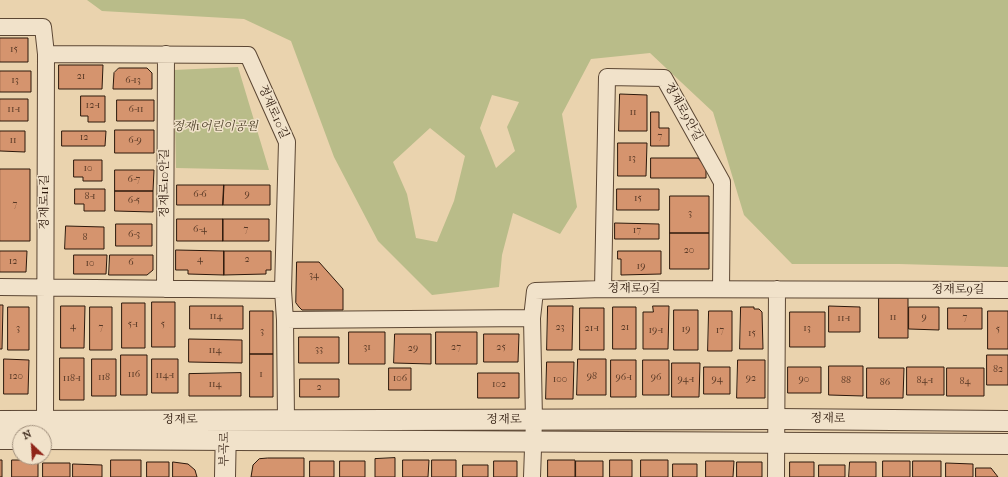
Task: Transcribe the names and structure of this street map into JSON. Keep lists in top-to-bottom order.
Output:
{
  "streets": {
    "street": [
      "정재로10길",
      "정재로9안길",
      "정재로10안길",
      "정재로11길",
      "정재로9길",
      "정재로",
      "부곡로"
    ]
  },
  "crossings": [
    ["정재로10길", "정재로10안길"],
    ["정재로10길", "정재로11길"],
    ["정재로10길", "정재로"],
    ["정재로9안길", "정재로9길"],
    ["정재로", "부곡로"]
  ],
  "parks": ["정재1어린이공원"],
  "house_numbers": [
    "15",
    "21",
    "13",
    "6-13",
    "12-1",
    "11-1",
    "6-11",
    "11",
    "7",
    "12",
    "11",
    "6-9",
    "13",
    "10",
    "6-7",
    "6-6",
    "9",
    "8-1",
    "15",
    "6-5",
    "7",
    "3",
    "6-4",
    "7",
    "17",
    "6-3",
    "8",
    "20",
    "4",
    "2",
    "12",
    "6",
    "10",
    "19",
    "34",
    "114",
    "11",
    "9",
    "7",
    "11-1",
    "5-1",
    "5",
    "4",
    "7",
    "23",
    "21",
    "3",
    "21-1",
    "13",
    "19",
    "5",
    "19-1",
    "17",
    "3",
    "15",
    "31",
    "27",
    "25",
    "29",
    "33",
    "114",
    "82",
    "116",
    "1",
    "114-1",
    "120",
    "98",
    "118",
    "96-1",
    "96",
    "118-1",
    "106",
    "92",
    "100",
    "94-1",
    "94",
    "90",
    "88",
    "84-1",
    "84",
    "86",
    "114",
    "102",
    "2"
  ],
  "north": "top left"
}
